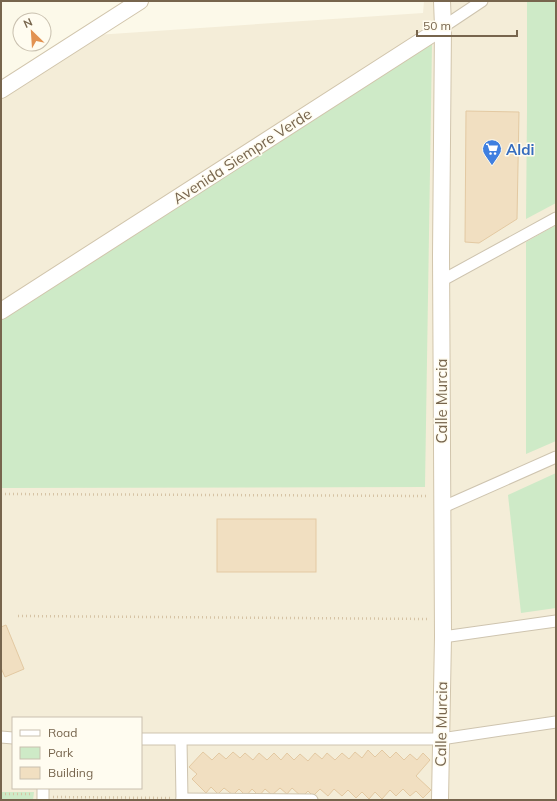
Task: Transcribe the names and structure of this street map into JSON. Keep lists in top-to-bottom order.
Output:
{
  "streets": {
    "street": ["Avenida Siempre Verde", "Calle Murcia"]
  },
  "crossings": [
    ["Avenida Siempre Verde", "Calle Murcia"]
  ],
  "places": {
    "supermarket": ["Aldi"]
  },
  "legend": ["Road", "Park", "Building"],
  "scale_bar": "50 m",
  "north": "top left"
}
